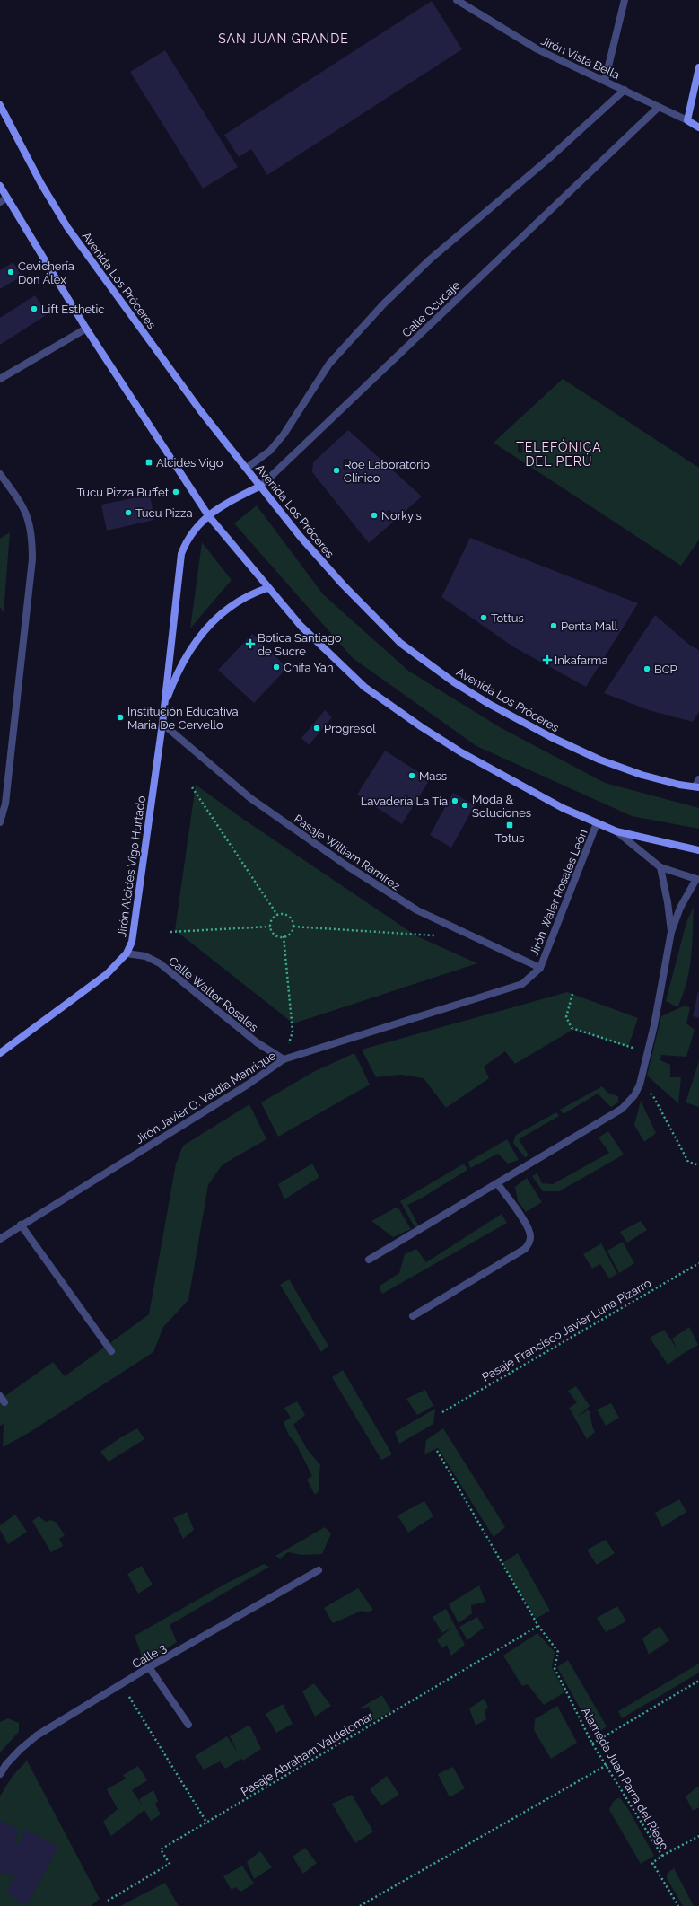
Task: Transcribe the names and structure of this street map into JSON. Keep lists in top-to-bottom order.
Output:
{
  "streets": {
    "main road": [
      "Jirón Vista Bella",
      "Avenida Los Próceres",
      "Calle Ocucaje",
      "Jirón Alcides Vigo Hurtado"
    ],
    "street": [
      "Pasaje William Ramírez",
      "Jirón Waler Rosales León",
      "Calle Walter Rosales",
      "Jirón Javier O. Valdia Manrique",
      "Calle 3"
    ],
    "path": ["Pasaje Francisco Javier Luna Pizarro", "Pasaje Abraham Valdelomar", "Alameda Juan Parra del Riego"]
  },
  "crossings": [
    ["Jirón Vista Bella", "Calle Ocucaje"],
    ["Avenida Los Próceres", "Calle Ocucaje"],
    ["Calle Ocucaje", "Jirón Alcides Vigo Hurtado"],
    ["Pasaje William Ramírez", "Jirón Alcides Vigo Hurtado"],
    ["Pasaje William Ramírez", "Jirón Waler Rosales León"],
    ["Jirón Alcides Vigo Hurtado", "Calle Walter Rosales"],
    ["Jirón Waler Rosales León", "Jirón Javier O. Valdia Manrique"],
    ["Calle Walter Rosales", "Jirón Javier O. Valdia Manrique"],
    ["Pasaje Abraham Valdelomar", "Alameda Juan Parra del Riego"]
  ],
  "districts": ["SAN JUAN GRANDE", "TELEFÓNICA DEL PERÚ"],
  "places": {
    "other": [
      "Cevichería Don Álex",
      "Lift Esthetic",
      "Roe Laboratorio Clínico",
      "Tucu Pizza Buffet",
      "Tucu Pizza",
      "Norky's",
      "Tottus",
      "Penta Mall",
      "Chifa Yan",
      "BCP",
      "Institución Educativa Maria De Cervello",
      "Progresol",
      "Mass",
      "Lavadería La Tía",
      "Moda & Soluciones"
    ],
    "transit": ["Alcides Vigo", "Totus"],
    "health": ["Botica Santiago de Sucre", "Inkafarma"]
  }
}
